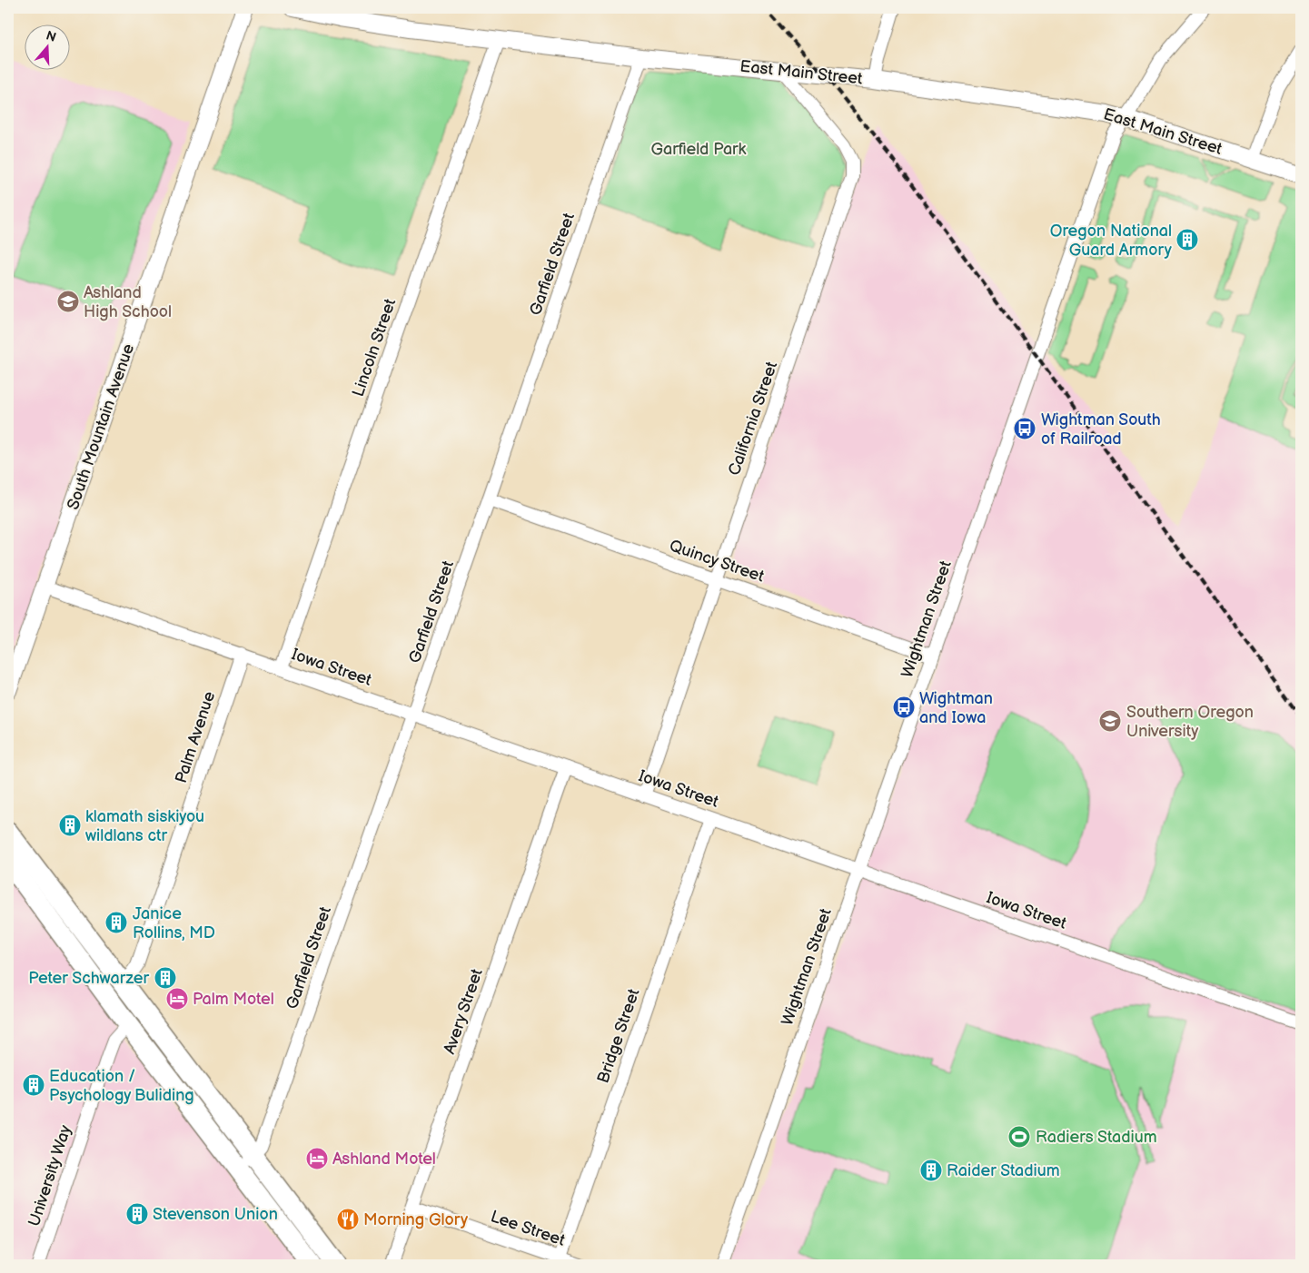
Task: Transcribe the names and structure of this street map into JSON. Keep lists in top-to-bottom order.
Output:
{
  "streets": {
    "street": [
      "East Main Street",
      "Garfield Street",
      "Lincoln Street",
      "California Street",
      "South Mountain Avenue",
      "Quincy Street",
      "Wightman Street",
      "Iowa Street",
      "Palm Avenue",
      "Avery Street",
      "Bridge Street",
      "University Way",
      "Lee Street"
    ]
  },
  "crossings": [
    ["East Main Street", "Garfield Street"],
    ["East Main Street", "Lincoln Street"],
    ["East Main Street", "California Street"],
    ["East Main Street", "Wightman Street"],
    ["Garfield Street", "Quincy Street"],
    ["Garfield Street", "Iowa Street"],
    ["Lincoln Street", "Iowa Street"],
    ["California Street", "Quincy Street"],
    ["California Street", "Iowa Street"],
    ["South Mountain Avenue", "Iowa Street"],
    ["Quincy Street", "Wightman Street"],
    ["Wightman Street", "Iowa Street"],
    ["Iowa Street", "Palm Avenue"],
    ["Iowa Street", "Avery Street"],
    ["Iowa Street", "Bridge Street"],
    ["Avery Street", "Lee Street"],
    ["Bridge Street", "Lee Street"]
  ],
  "parks": ["Garfield Park"],
  "places": {
    "building": [
      "Oregon National Guard Armory",
      "klamath siskiyou wildlans ctr",
      "Janice Rollins, MD",
      "Peter Schwarzer",
      "Education / Psychology Buliding",
      "Raider Stadium",
      "Stevenson Union"
    ],
    "school or university": ["Ashland High School", "Southern Oregon University"],
    "bus stop": ["Wightman South of Railroad", "Wightman and Iowa"],
    "hotel": ["Palm Motel", "Ashland Motel"],
    "sports": ["Radiers Stadium"],
    "restaurant": ["Morning Glory"]
  },
  "north": "top"
}
